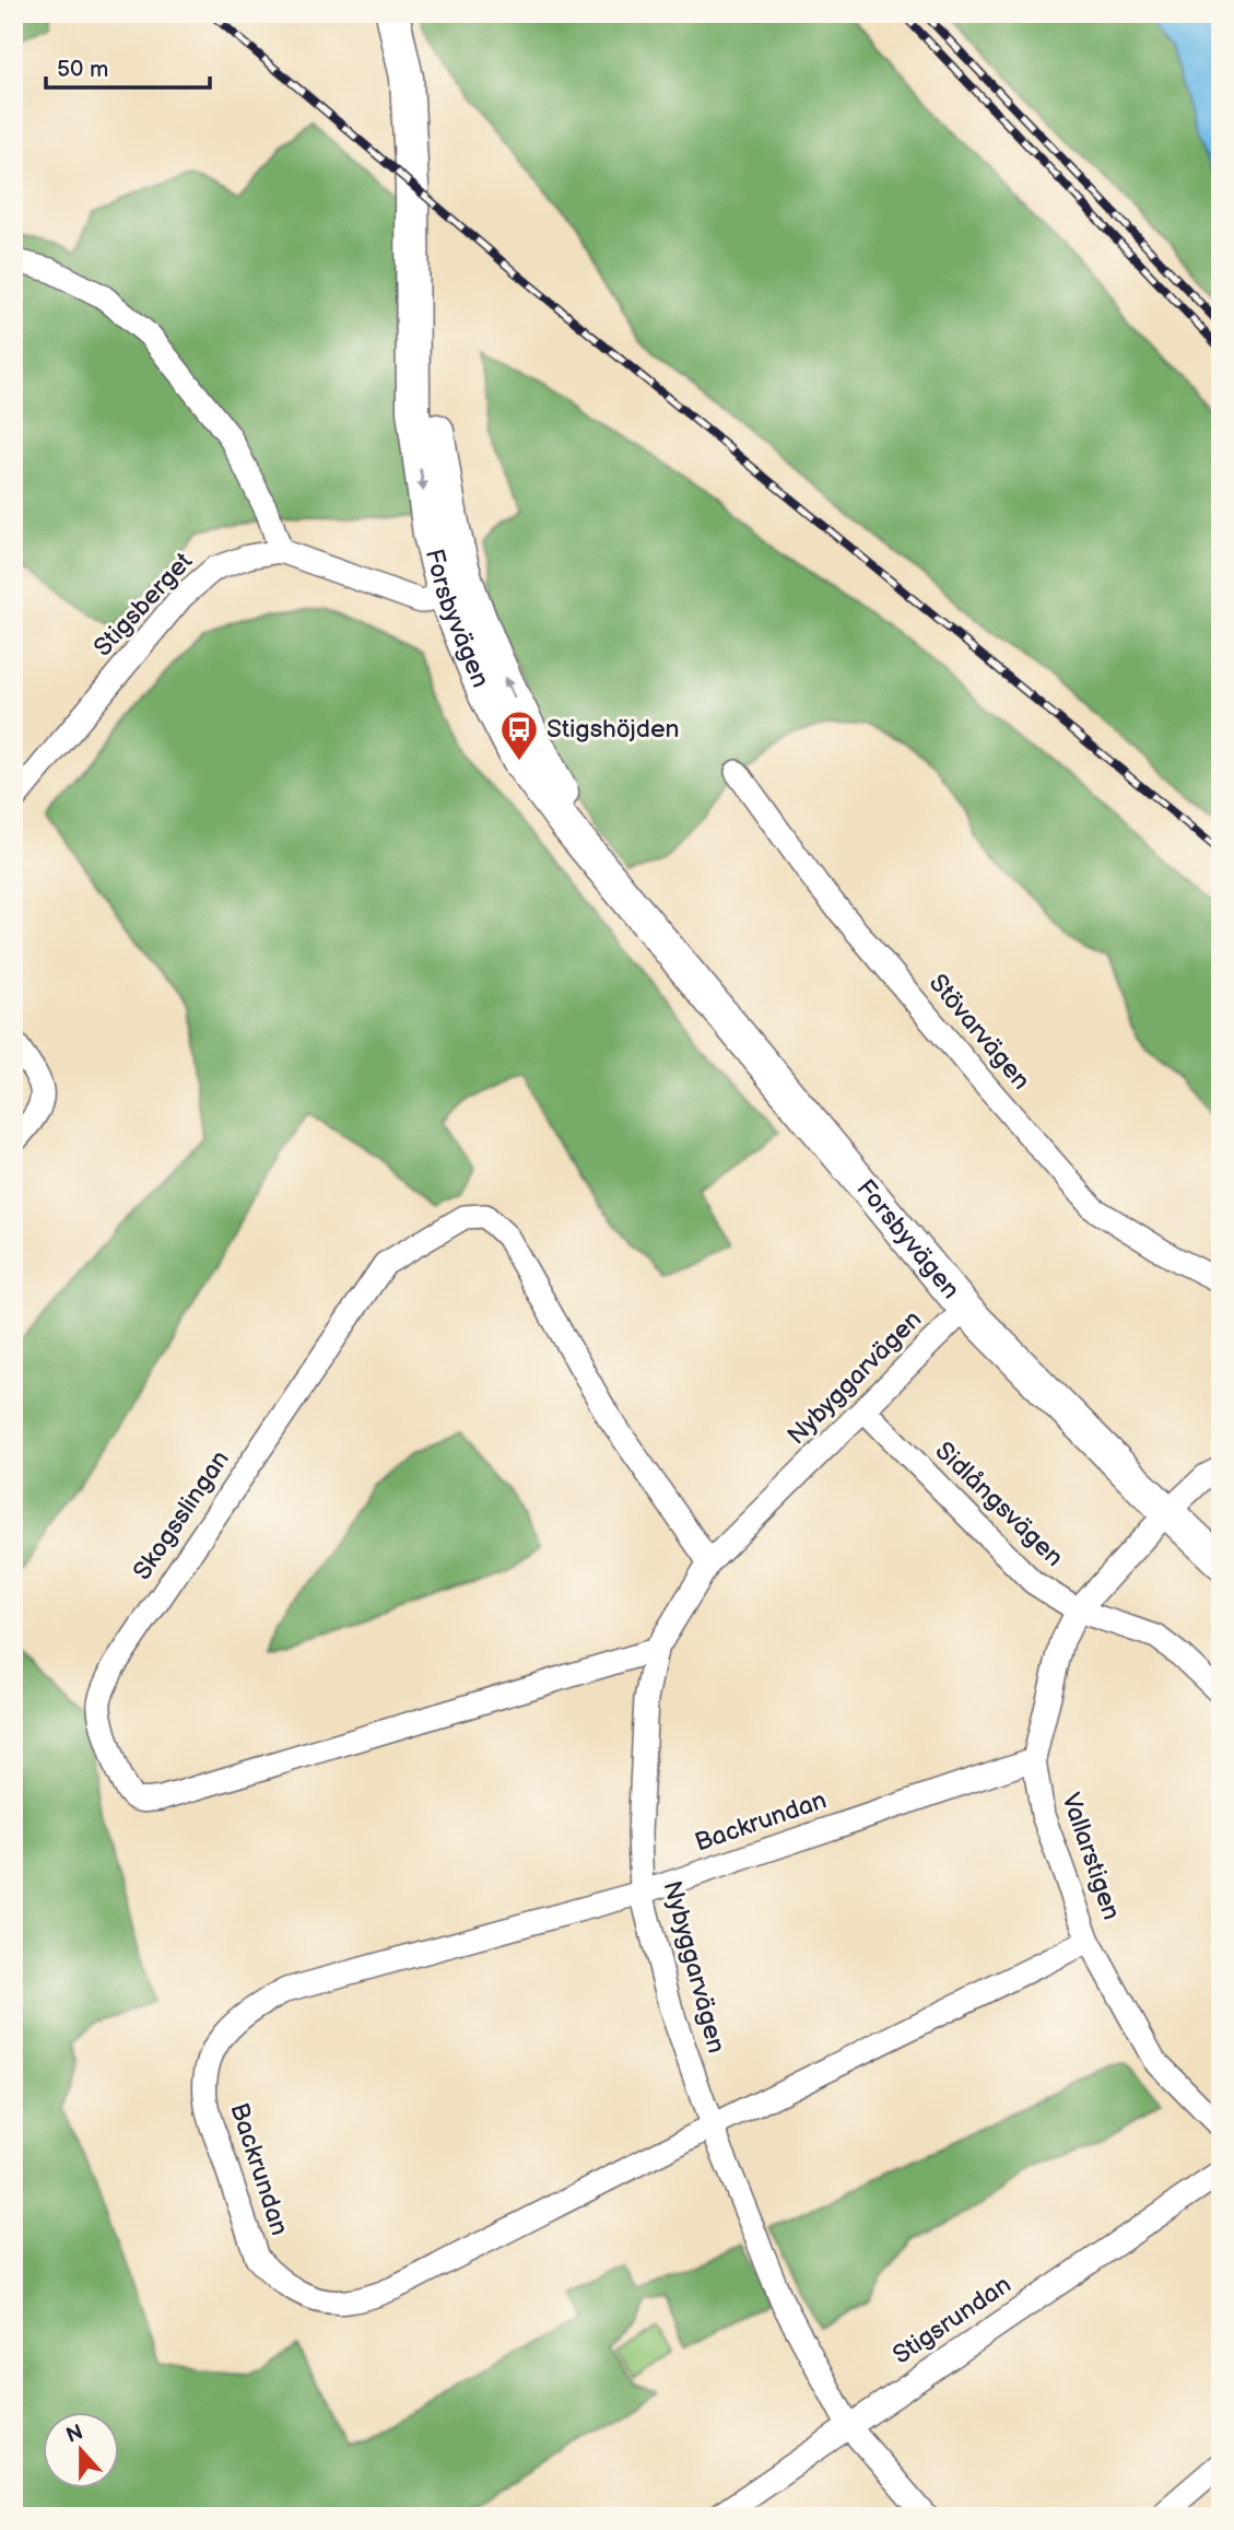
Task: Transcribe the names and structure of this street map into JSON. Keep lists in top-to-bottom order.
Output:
{
  "streets": {
    "street": [
      "Stigsberget",
      "Forsbyvägen",
      "Stövarvägen",
      "Nybyggarvägen",
      "Sidlångsvägen",
      "Skogsslingan",
      "Backrundan",
      "Vallarstigen",
      "Stigsrundan"
    ]
  },
  "crossings": [
    ["Forsbyvägen", "Nybyggarvägen"],
    ["Forsbyvägen", "Vallarstigen"],
    ["Nybyggarvägen", "Sidlångsvägen"],
    ["Nybyggarvägen", "Skogsslingan"],
    ["Nybyggarvägen", "Backrundan"],
    ["Nybyggarvägen", "Stigsrundan"],
    ["Sidlångsvägen", "Vallarstigen"],
    ["Backrundan", "Vallarstigen"]
  ],
  "places": {
    "bus stop": ["Stigshöjden"]
  },
  "scale_bar": "50 m",
  "north": "top"
}
